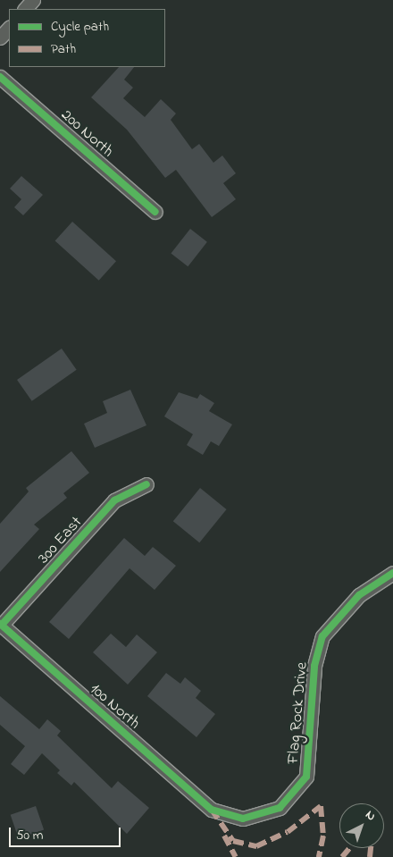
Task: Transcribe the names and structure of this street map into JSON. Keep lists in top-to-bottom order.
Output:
{
  "streets": {
    "street": [
      "200 North",
      "300 East",
      "100 North",
      "Flag Rock Drive"
    ]
  },
  "crossings": [
    ["300 East", "100 North"],
    ["100 North", "Flag Rock Drive"]
  ],
  "legend": ["Cycle path", "Path"],
  "scale_bar": "50 m",
  "north": "top right"
}
